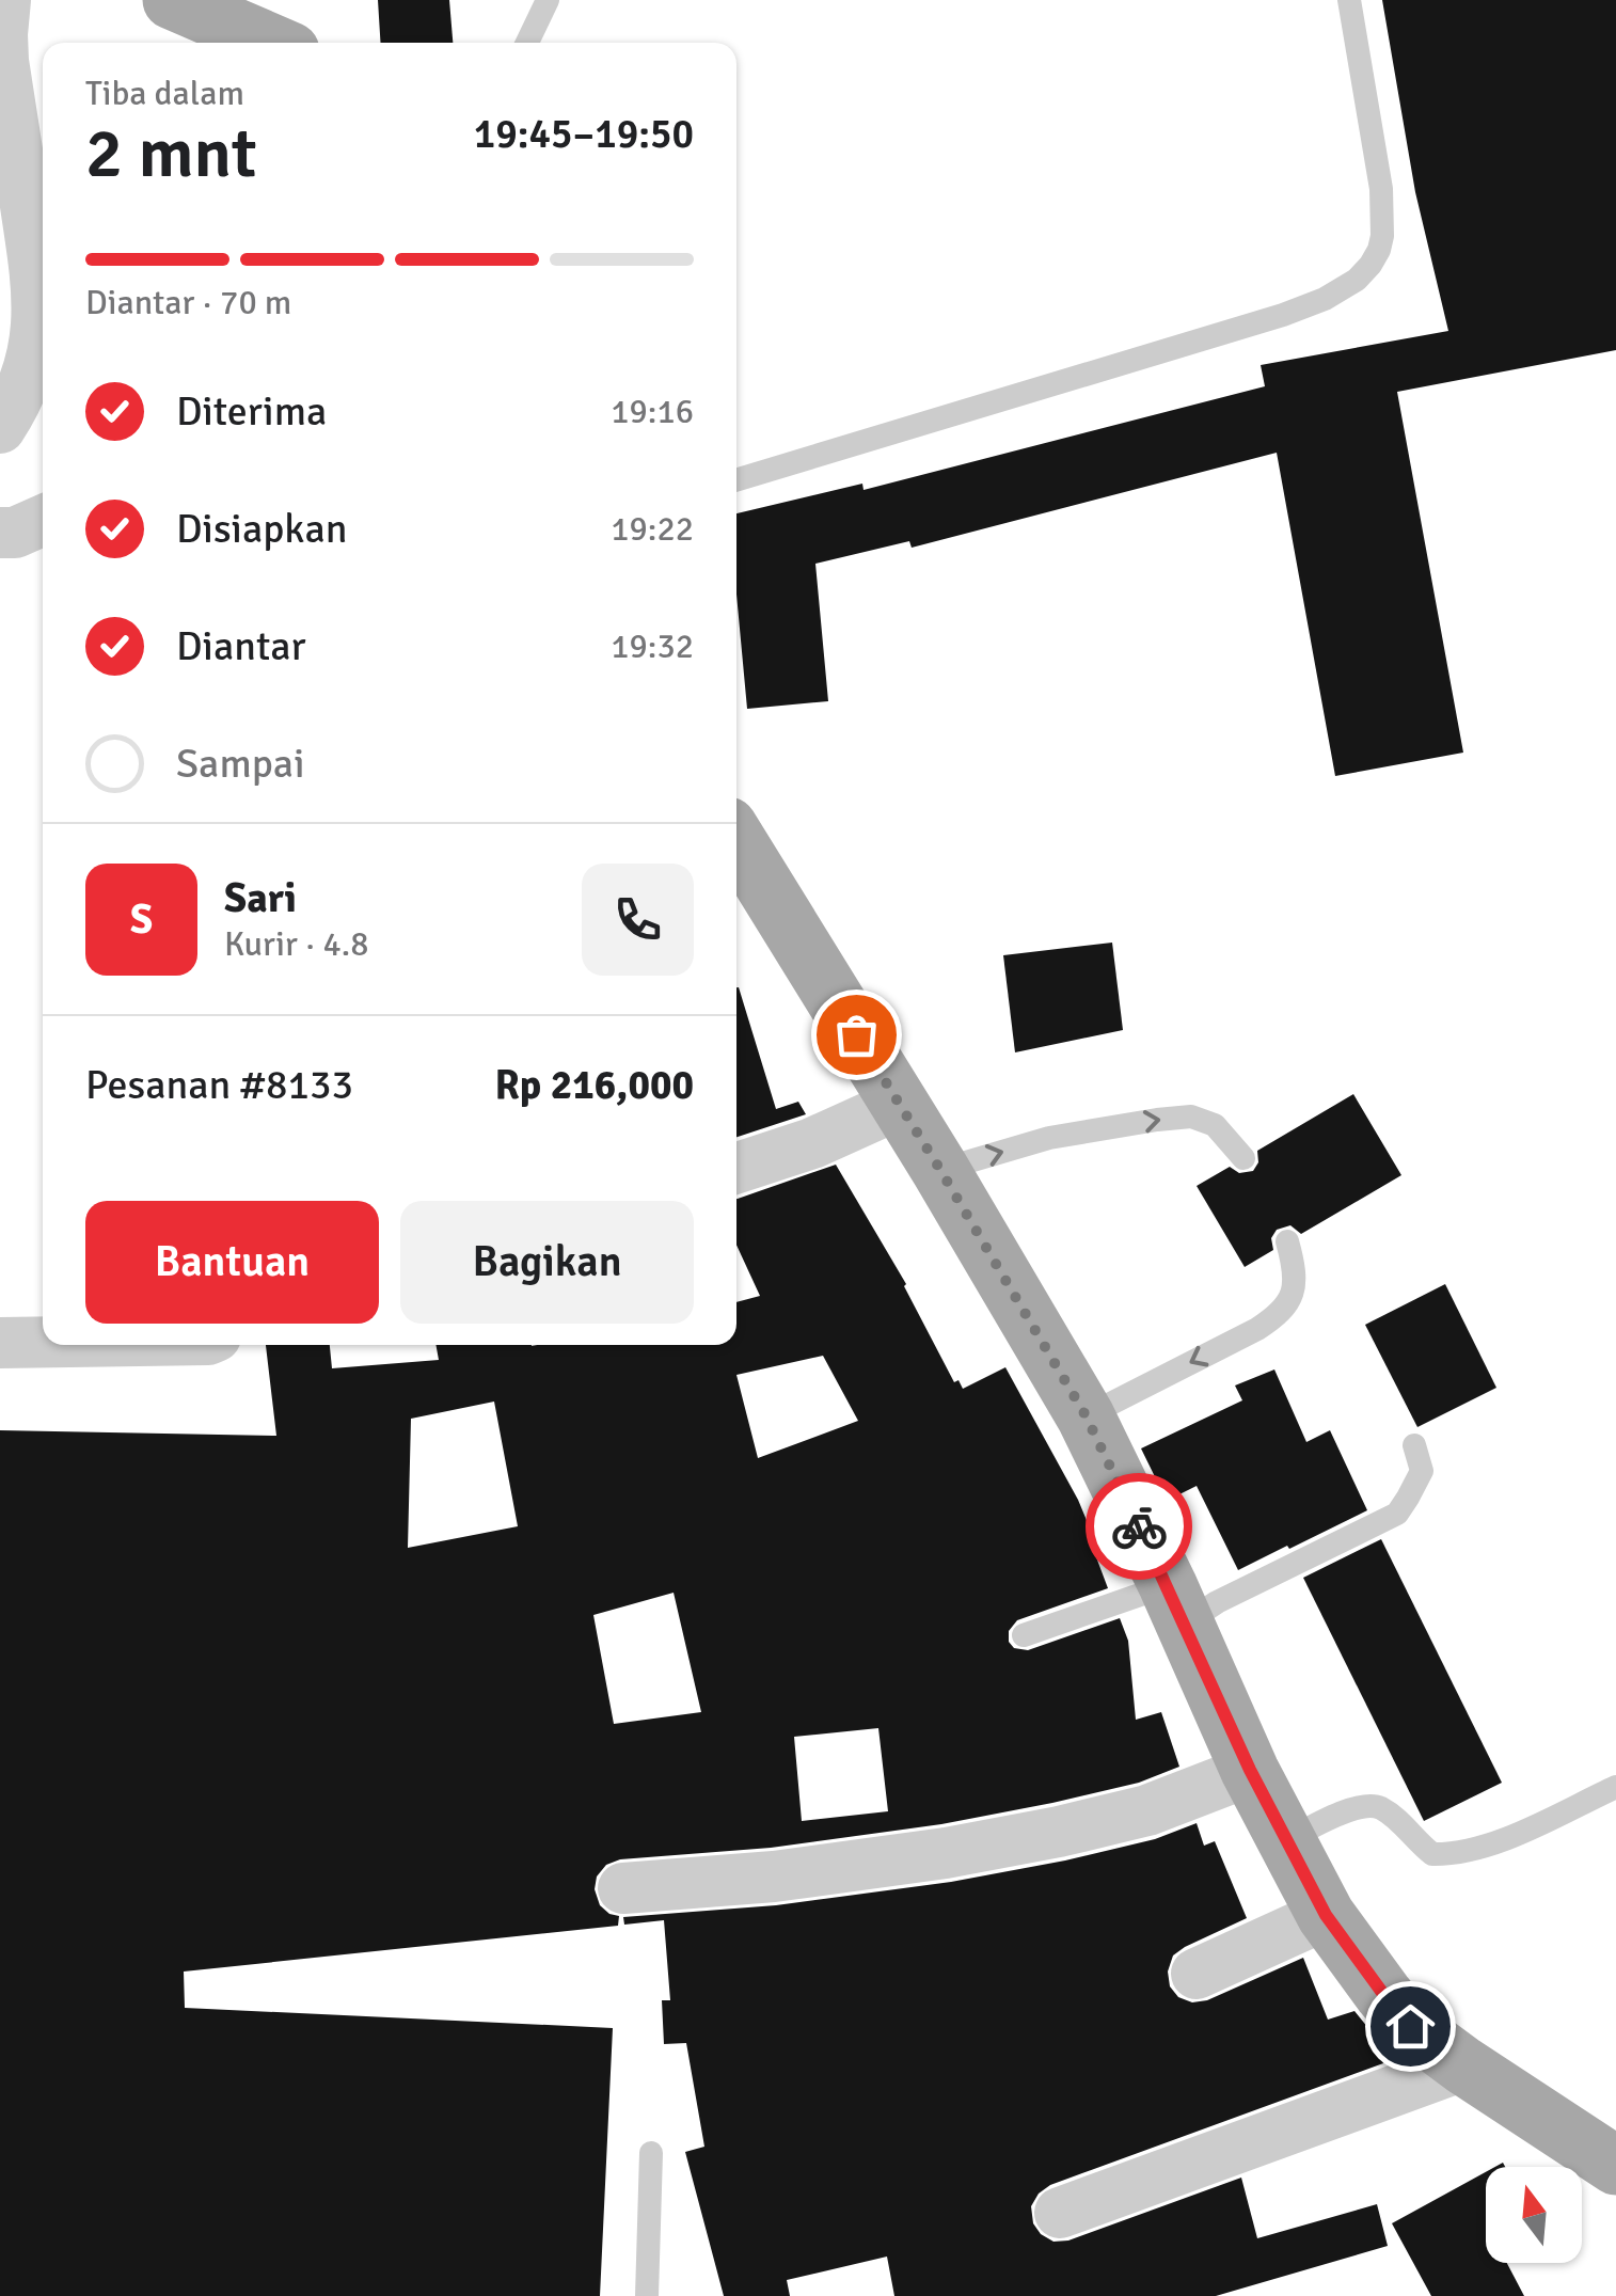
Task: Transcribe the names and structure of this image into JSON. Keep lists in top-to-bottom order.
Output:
{
  "north": "top",
  "page": {
    "heading": ["2 mnt", "Tiba dalam", "19:45–19:50"],
    "panel": [
      "Sari",
      "Kurir · 4.8",
      "Pesanan #8133",
      "Rp 216,000"
    ],
    "bar": "Diantar · 70 m",
    "list": [
      ["Diterima", "19:16"],
      ["Disiapkan", "19:22"],
      ["Diantar", "19:32"],
      "Sampai"
    ],
    "round": "S",
    "buttons": ["Bantuan", "Bagikan"]
  }
}
